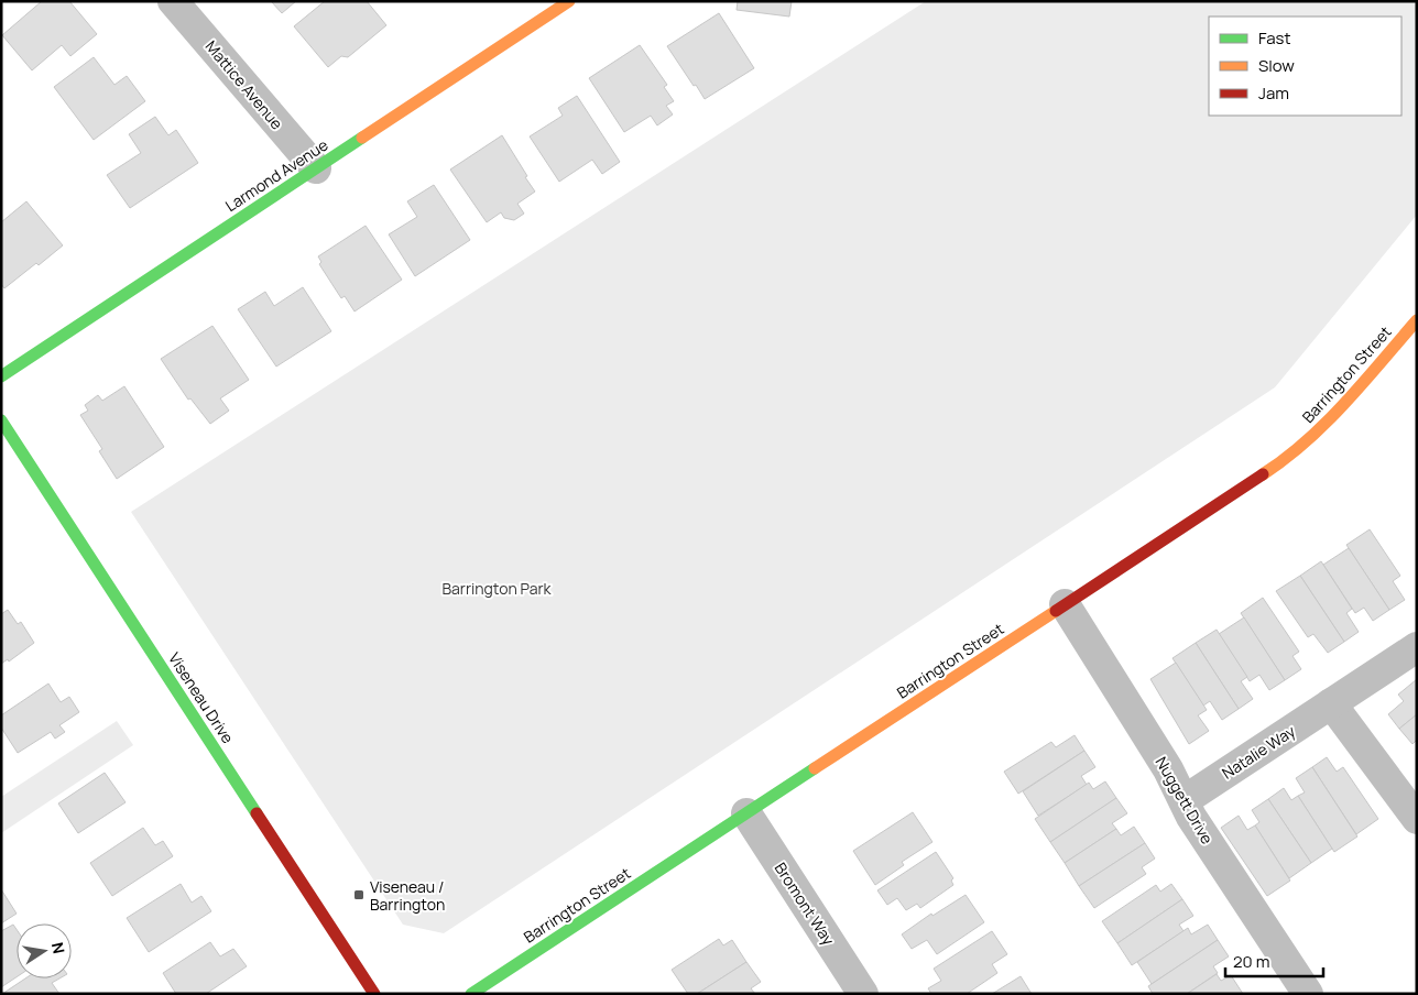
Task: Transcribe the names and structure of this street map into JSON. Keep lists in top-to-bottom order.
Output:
{
  "streets": {
    "street": [
      "Mattice Avenue",
      "Larmond Avenue",
      "Barrington Street",
      "Viseneau Drive",
      "Natalie Way",
      "Nuggett Drive",
      "Bromont Way"
    ]
  },
  "crossings": [
    ["Mattice Avenue", "Larmond Avenue"],
    ["Barrington Street", "Nuggett Drive"],
    ["Barrington Street", "Bromont Way"],
    ["Natalie Way", "Nuggett Drive"]
  ],
  "parks": ["Barrington Park"],
  "places": {
    "transit": ["Viseneau / Barrington"]
  },
  "legend": ["Fast", "Slow", "Jam"],
  "scale_bar": "20 m",
  "north": "right"
}
